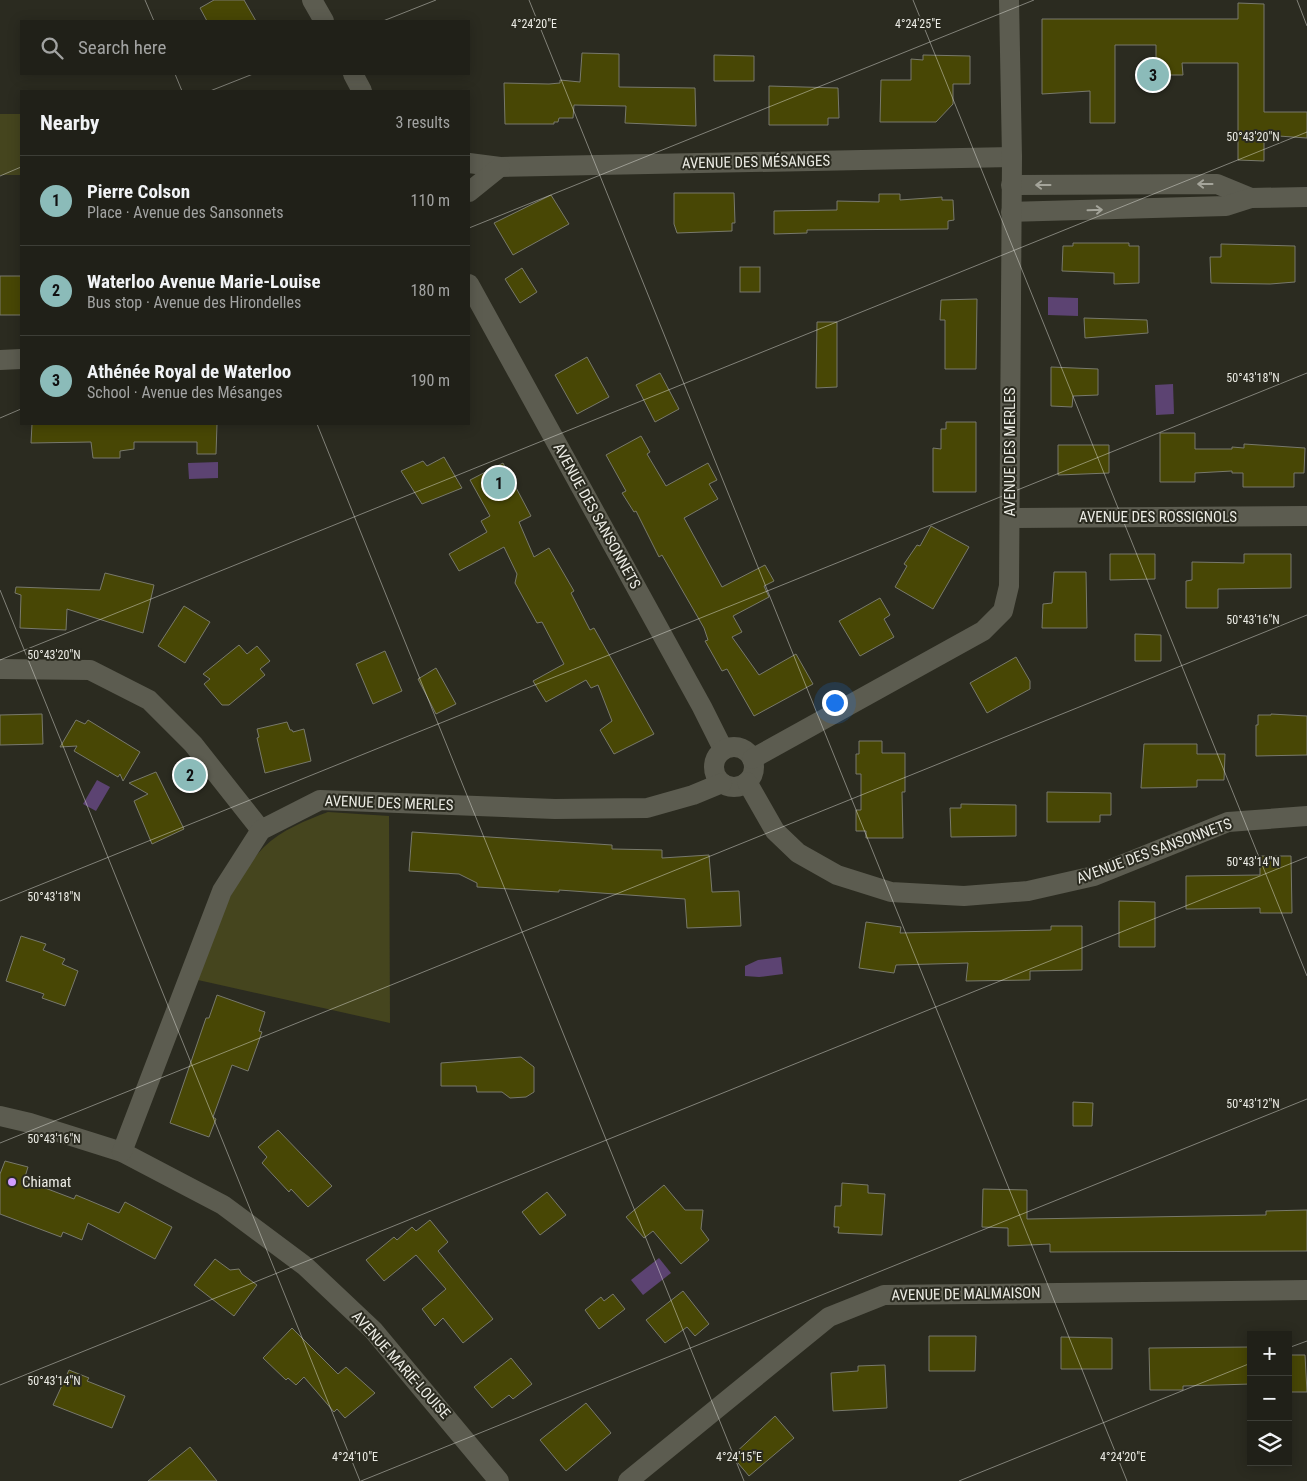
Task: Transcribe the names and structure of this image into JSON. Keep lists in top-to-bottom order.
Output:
{
  "streets": {
    "street": [
      "AVENUE DES MÉSANGES",
      "AVENUE DES MERLES",
      "AVENUE DES SANSONNETS",
      "AVENUE DES ROSSIGNOLS",
      "AVENUE DE MALMAISON",
      "AVENUE MARIE-LOUISE"
    ]
  },
  "crossings": [
    ["AVENUE DES MÉSANGES", "AVENUE DES MERLES"],
    ["AVENUE DES MERLES", "AVENUE DES SANSONNETS"],
    ["AVENUE DES MERLES", "AVENUE DES ROSSIGNOLS"]
  ],
  "places": ["Chiamat"],
  "page": {
    "search": "Search here",
    "pins": ["3", "1", "2"],
    "heading": ["Nearby", "3 results"],
    "list": [
      {
        "mark": "1",
        "name": "Pierre Colson",
        "note": "Place · Avenue des Sansonnets",
        "value": "110 m"
      },
      {
        "mark": "2",
        "name": "Waterloo Avenue Marie-Louise",
        "note": "Bus stop · Avenue des Hirondelles",
        "value": "180 m"
      },
      {
        "mark": "3",
        "name": "Athénée Royal de Waterloo",
        "note": "School · Avenue des Mésanges",
        "value": "190 m"
      }
    ],
    "map_buttons": ["+", "−"]
  },
  "coordinates": [
    "4°24'20\"E",
    "4°24'25\"E",
    "50°43'20\"N",
    "50°43'18\"N",
    "50°43'16\"N",
    "50°43'14\"N",
    "50°43'12\"N",
    "4°24'10\"E",
    "4°24'15\"E"
  ]
}
